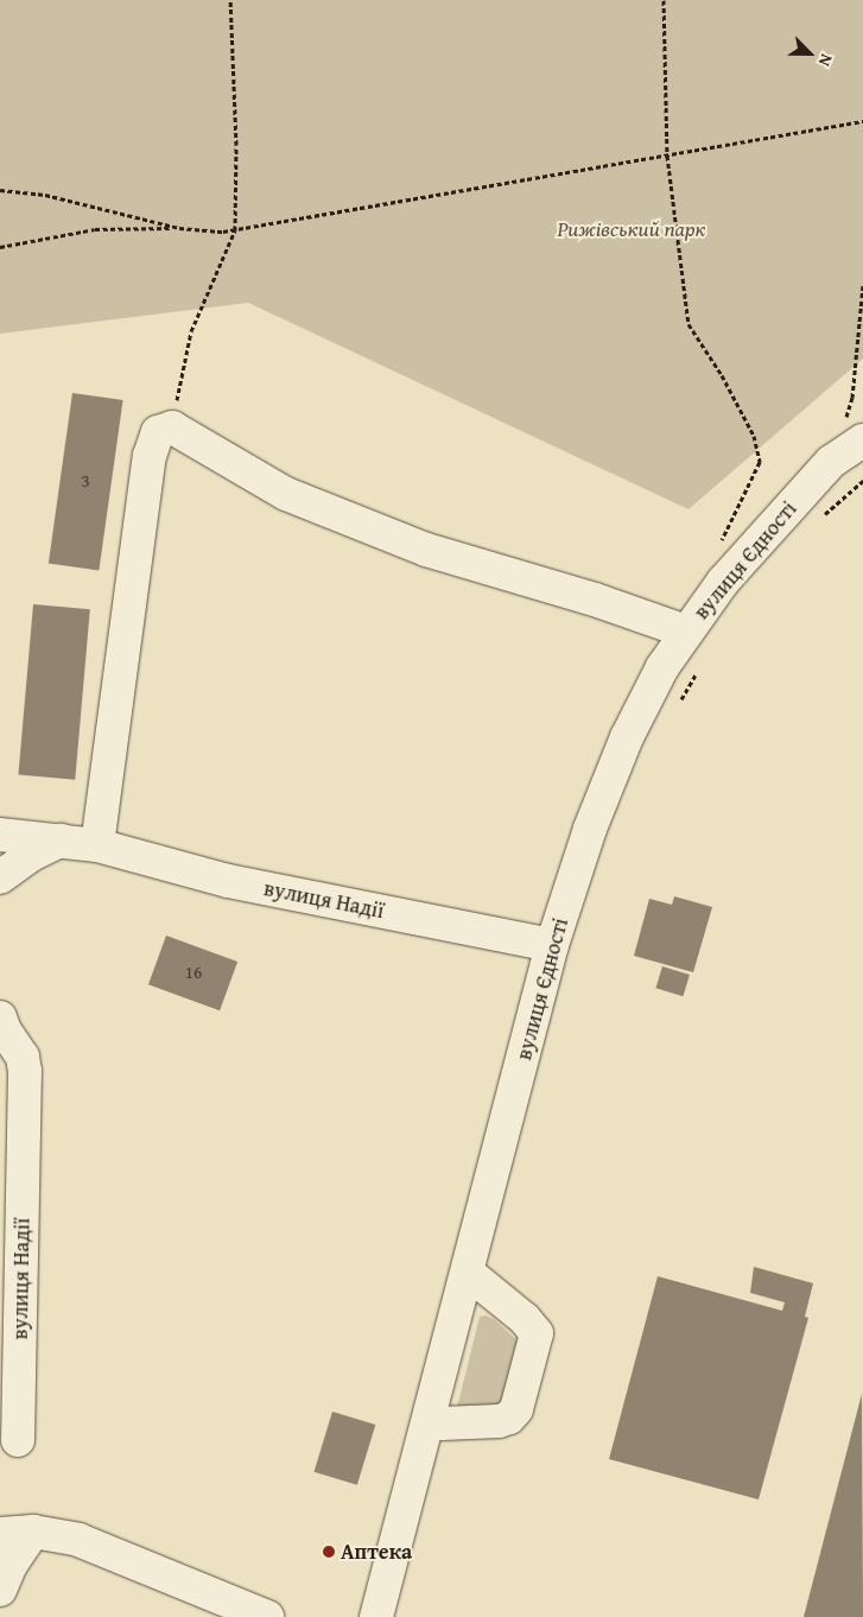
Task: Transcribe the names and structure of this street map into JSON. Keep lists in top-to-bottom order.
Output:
{
  "streets": {
    "street": ["вулиця Єдності", "вулиця Надії"]
  },
  "crossings": [
    ["вулиця Єдності", "вулиця Надії"]
  ],
  "parks": ["Рижівський парк"],
  "places": ["Аптека"],
  "house_numbers": ["3", "16"],
  "north": "bottom right"
}
